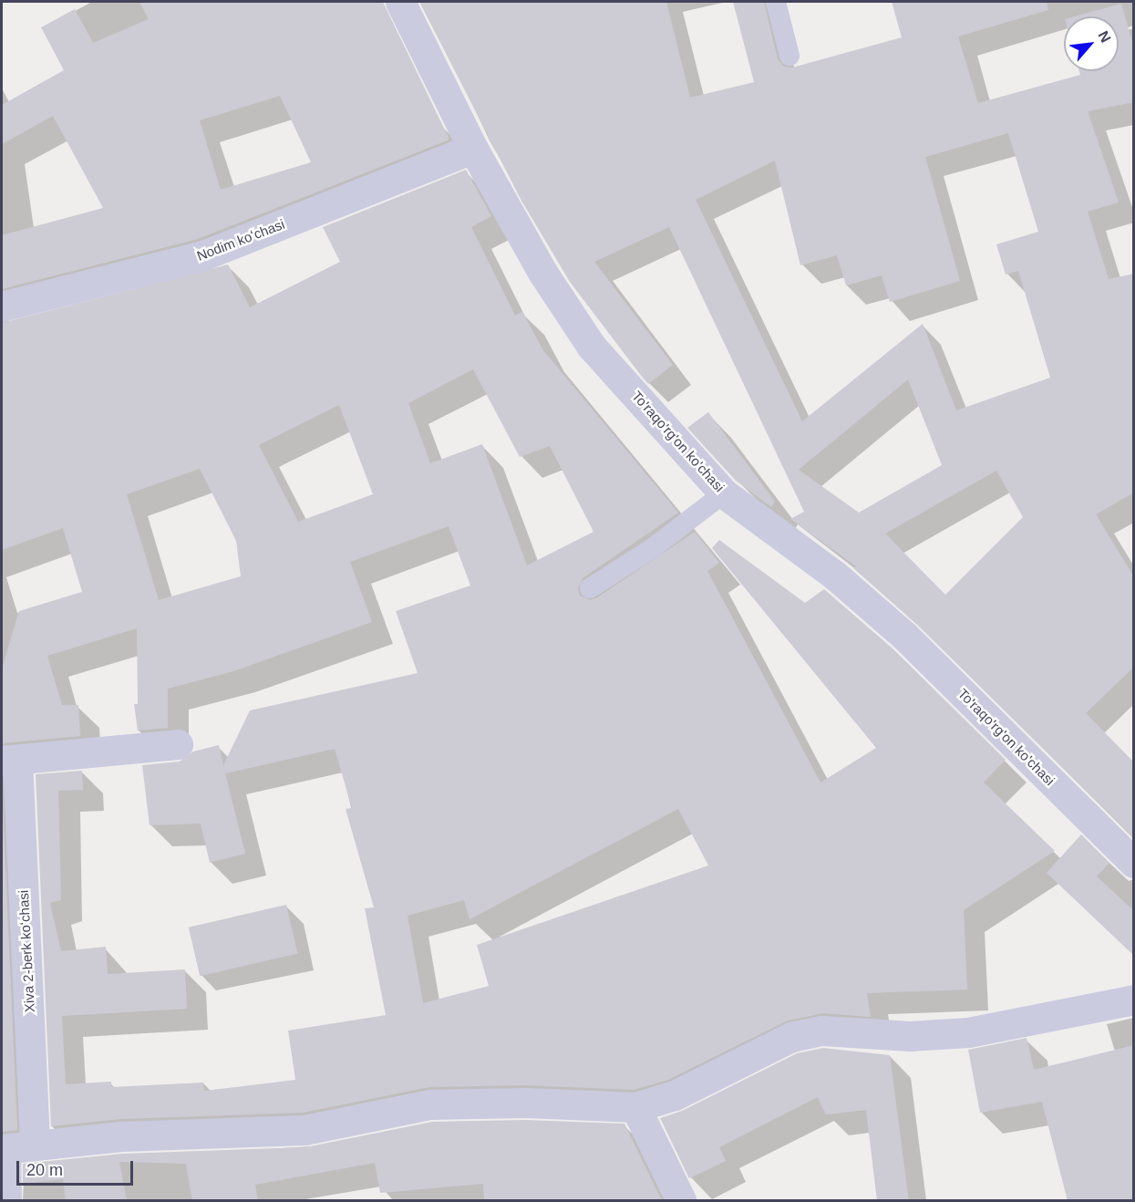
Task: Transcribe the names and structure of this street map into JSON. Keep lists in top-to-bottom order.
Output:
{
  "streets": {
    "street": ["Nodim koʻchasi", "To'raqo'rg'on ko'chasi", "Xiva 2-berk koʻchasi"]
  },
  "crossings": [
    ["Nodim koʻchasi", "To'raqo'rg'on ko'chasi"]
  ],
  "scale_bar": "20 m",
  "north": "top right"
}
